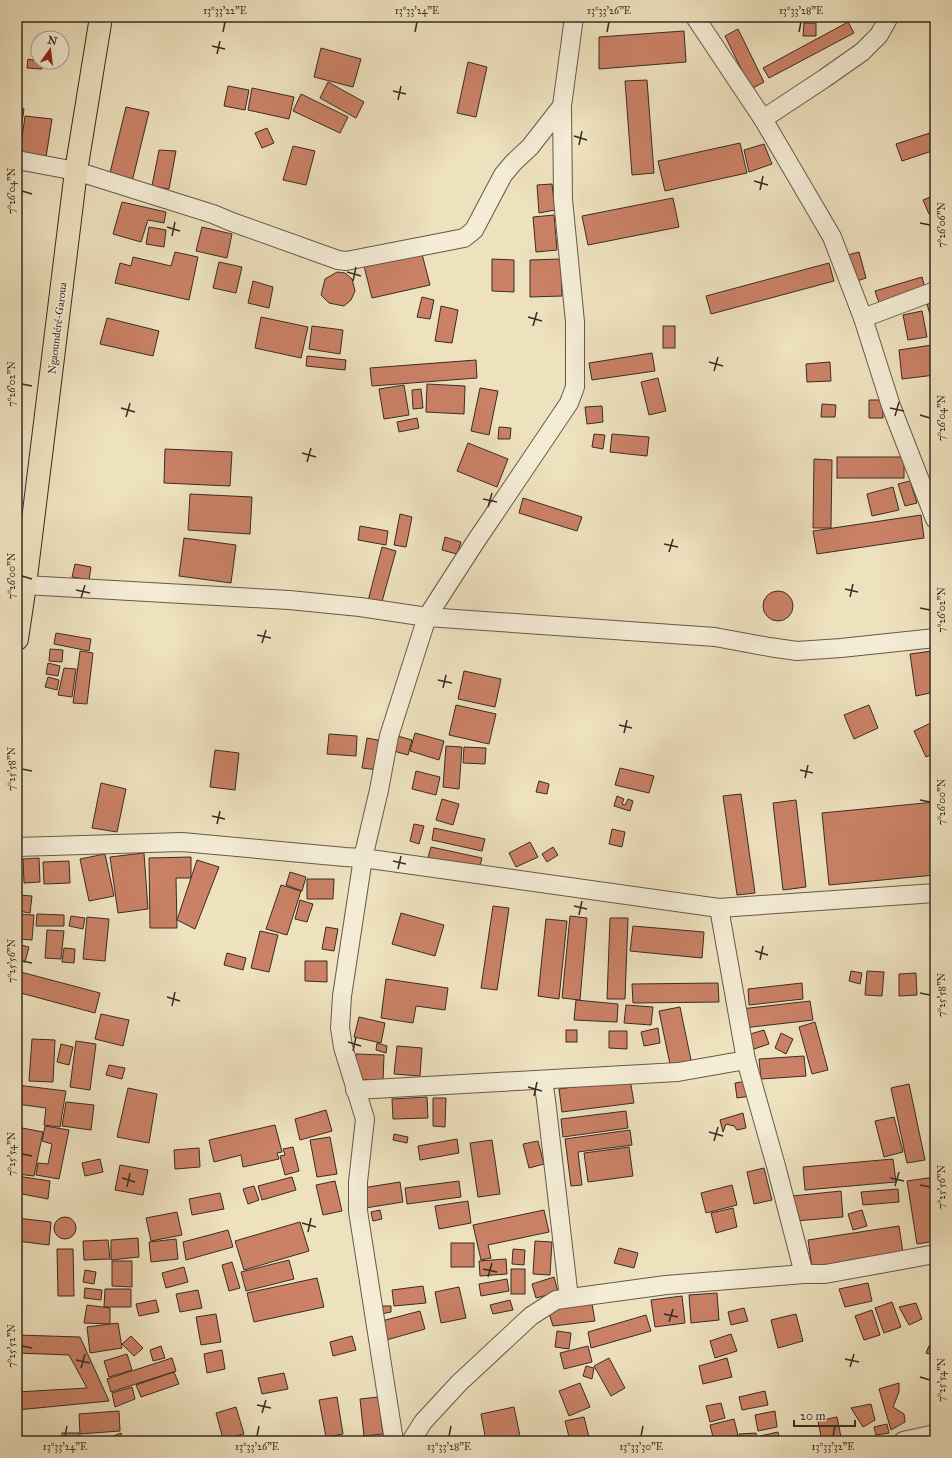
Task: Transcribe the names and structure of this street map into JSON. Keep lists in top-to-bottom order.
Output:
{
  "streets": {
    "highway": ["Ngaoundéré-Garoua"]
  },
  "scale_bar": "20 m",
  "north": "top",
  "coordinates": [
    "13°33'22\"E",
    "13°33'24\"E",
    "13°33'26\"E",
    "13°33'28\"E",
    "7°26'04\"N",
    "7°26'06\"N",
    "7°26'02\"N",
    "7°26'00\"N",
    "7°25'58\"N",
    "7°25'56\"N",
    "7°25'54\"N",
    "7°25'52\"N",
    "13°33'30\"E",
    "13°33'32\"E"
  ]
}
